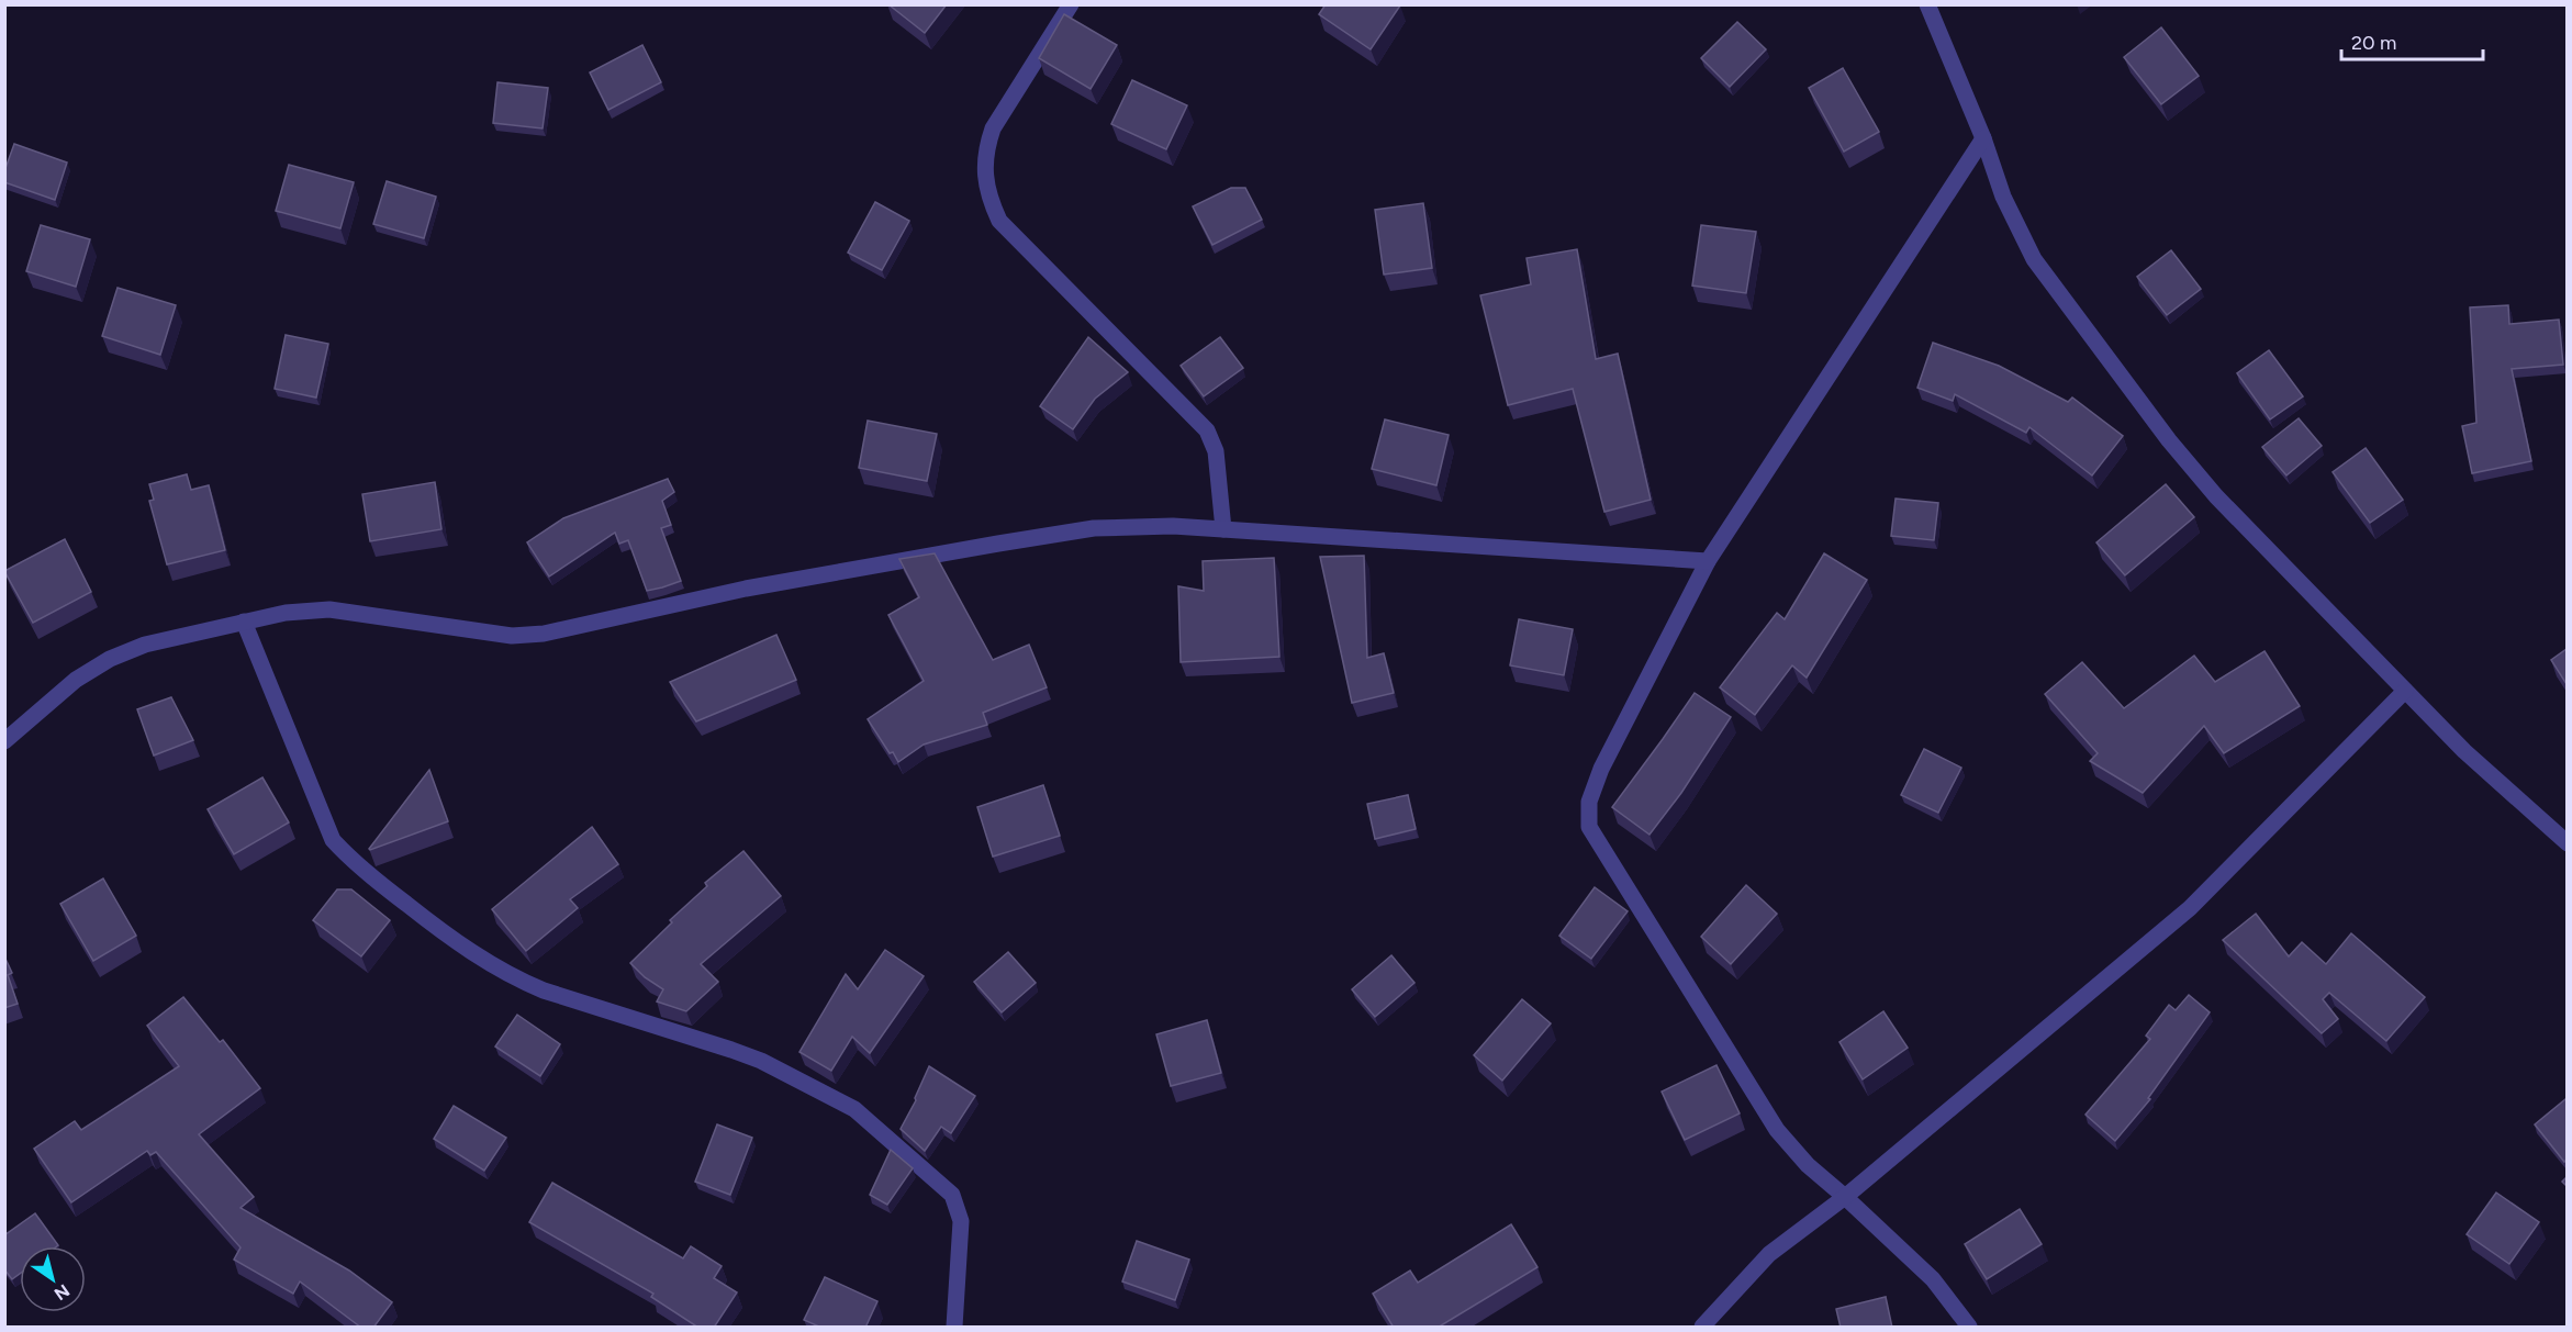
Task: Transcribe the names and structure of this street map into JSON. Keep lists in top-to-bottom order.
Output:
{
  "scale_bar": "20 m",
  "north": "bottom right"
}
